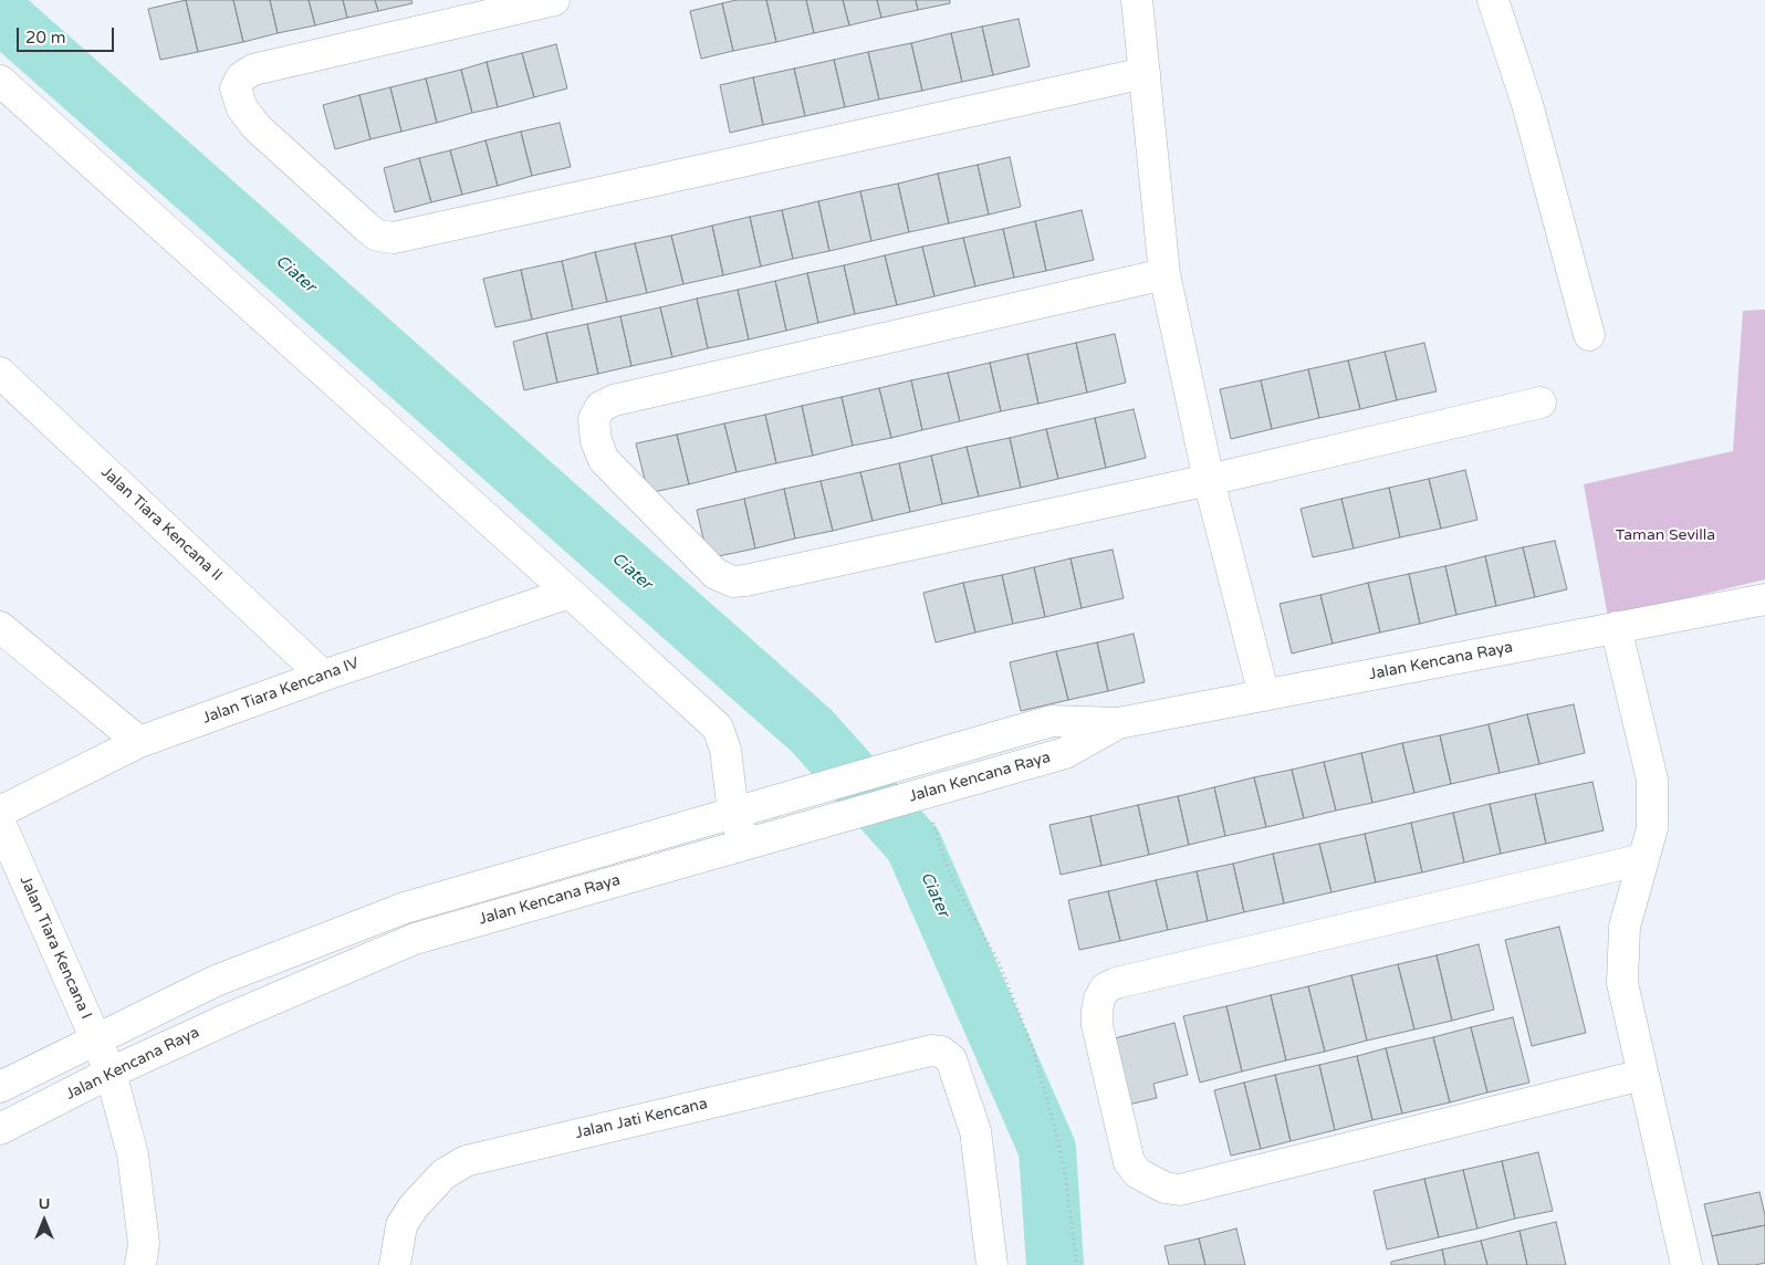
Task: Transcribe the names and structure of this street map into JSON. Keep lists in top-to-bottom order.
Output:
{
  "streets": {
    "street": [
      "Jalan Tiara Kencana II",
      "Jalan Kencana Raya",
      "Jalan Tiara Kencana IV",
      "Jalan Tiara Kencana I",
      "Jalan Jati Kencana"
    ]
  },
  "crossings": [
    ["Jalan Tiara Kencana II", "Jalan Tiara Kencana IV"],
    ["Jalan Kencana Raya", "Jalan Tiara Kencana I"]
  ],
  "water": ["Ciater"],
  "parks": ["Taman Sevilla"],
  "scale_bar": "20 m",
  "north": "top"
}
